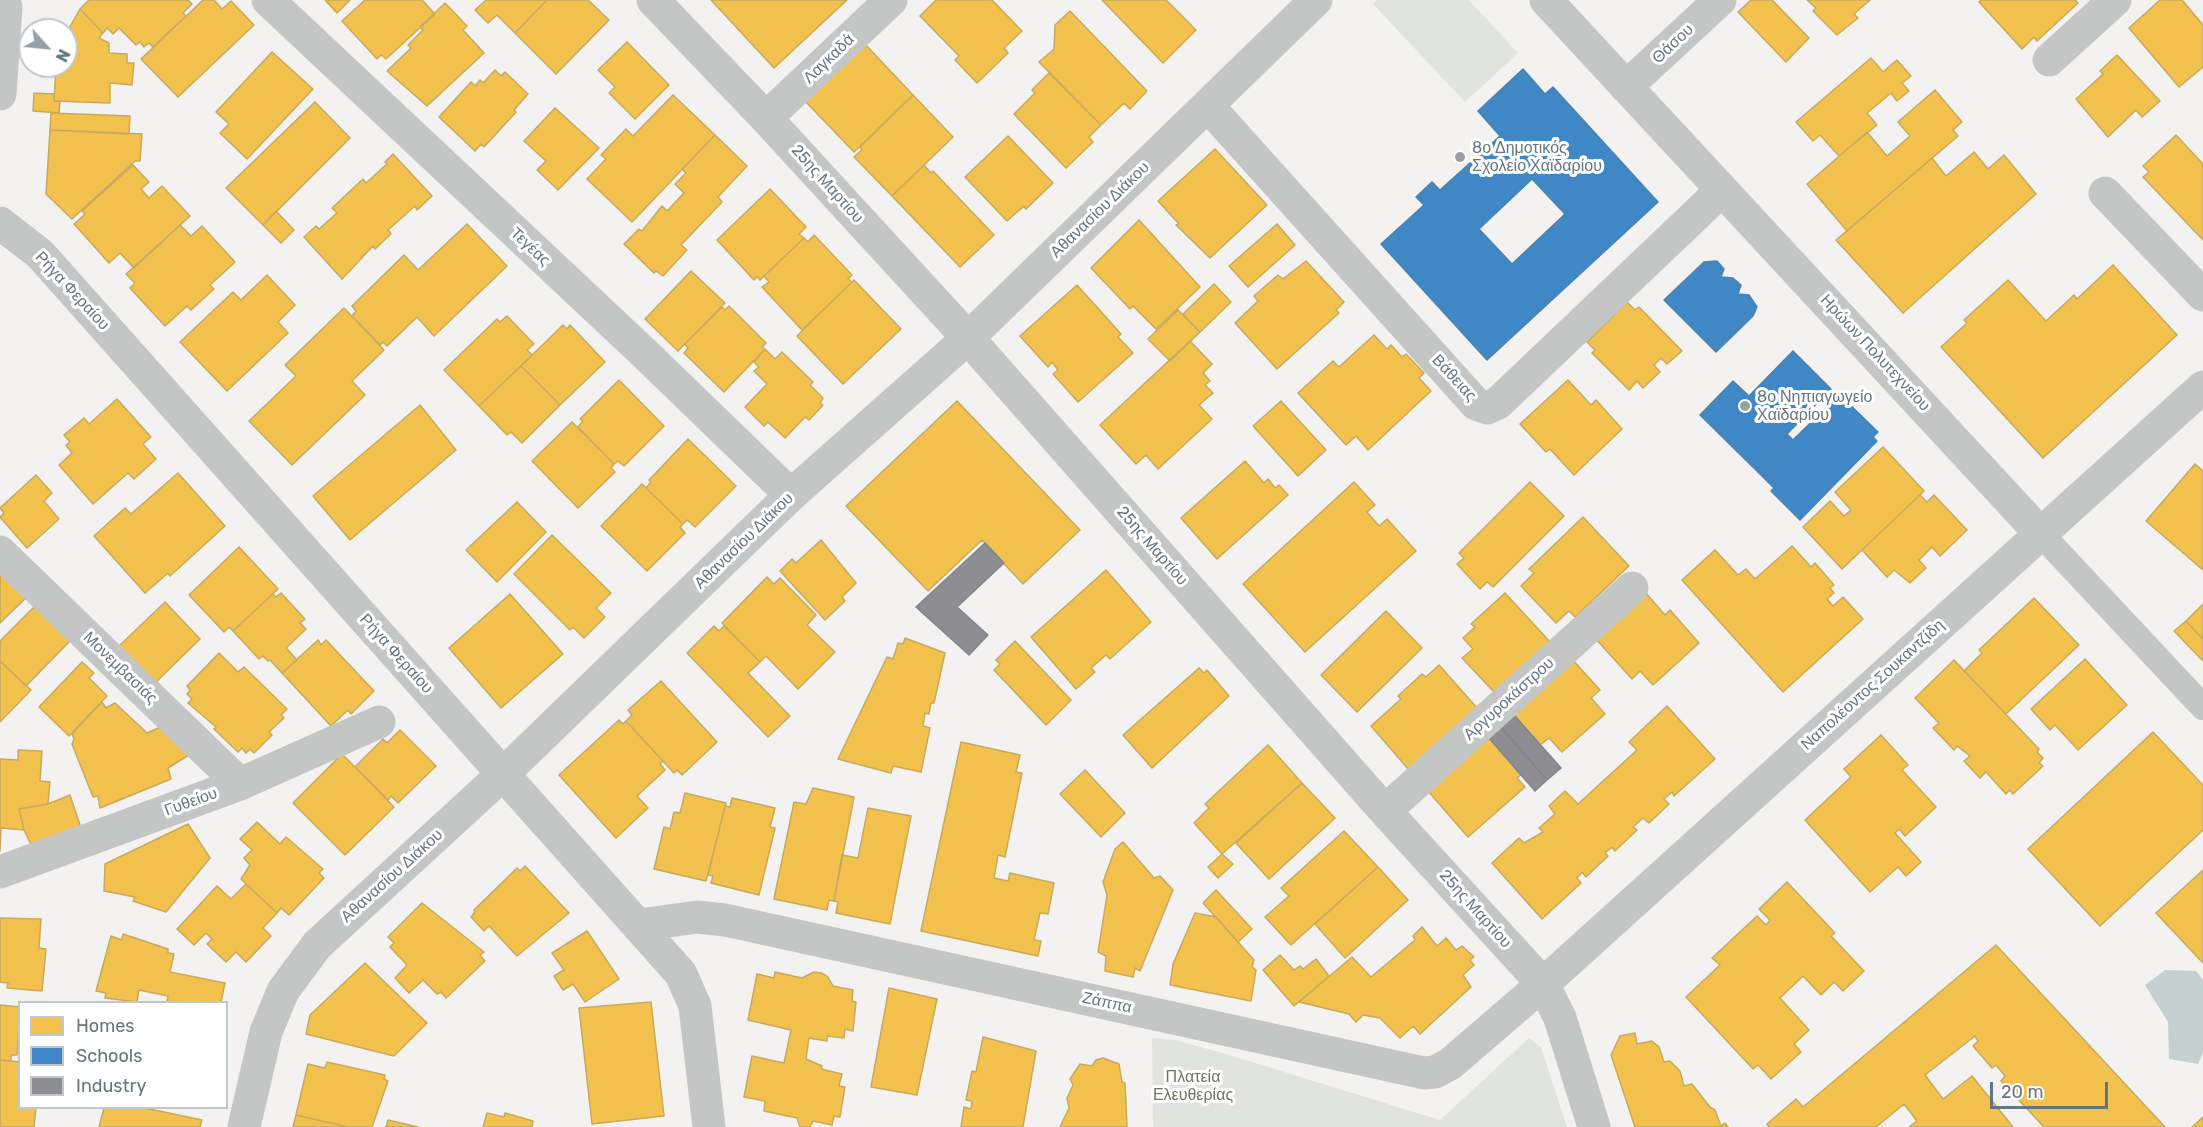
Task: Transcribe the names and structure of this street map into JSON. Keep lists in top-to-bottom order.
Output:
{
  "streets": {
    "street": [
      "Θάσου",
      "Λαγκαδά",
      "25ης Μαρτίου",
      "Αθανασίου Διάκου",
      "Τεγέας",
      "Ρήγα Φεραίου",
      "Ηρώων Πολυτεχνείου",
      "Βάθειας",
      "Μονεμβασιάς",
      "Ναπολέοντος Σουκαντζίδη",
      "Αργυροκάστρου",
      "Γυθείου",
      "Ζάππα"
    ]
  },
  "crossings": [
    ["Θάσου", "Ηρώων Πολυτεχνείου"],
    ["Λαγκαδά", "25ης Μαρτίου"],
    ["25ης Μαρτίου", "Αθανασίου Διάκου"],
    ["25ης Μαρτίου", "Ναπολέοντος Σουκαντζίδη"],
    ["25ης Μαρτίου", "Αργυροκάστρου"],
    ["25ης Μαρτίου", "Ζάππα"],
    ["Αθανασίου Διάκου", "Τεγέας"],
    ["Αθανασίου Διάκου", "Ρήγα Φεραίου"],
    ["Αθανασίου Διάκου", "Βάθειας"],
    ["Ρήγα Φεραίου", "Ζάππα"],
    ["Ηρώων Πολυτεχνείου", "Βάθειας"],
    ["Ηρώων Πολυτεχνείου", "Ναπολέοντος Σουκαντζίδη"],
    ["Μονεμβασιάς", "Γυθείου"],
    ["Ναπολέοντος Σουκαντζίδη", "Ζάππα"]
  ],
  "parks": ["Πλατεία Ελευθερίας"],
  "places": ["8ο Δημοτικός Σχολείο Χαϊδαρίου", "8ο Νηπιαγωγείο Χαϊδαρίου"],
  "legend": ["Homes", "Schools", "Industry"],
  "scale_bar": "20 m",
  "north": "bottom right"
}
